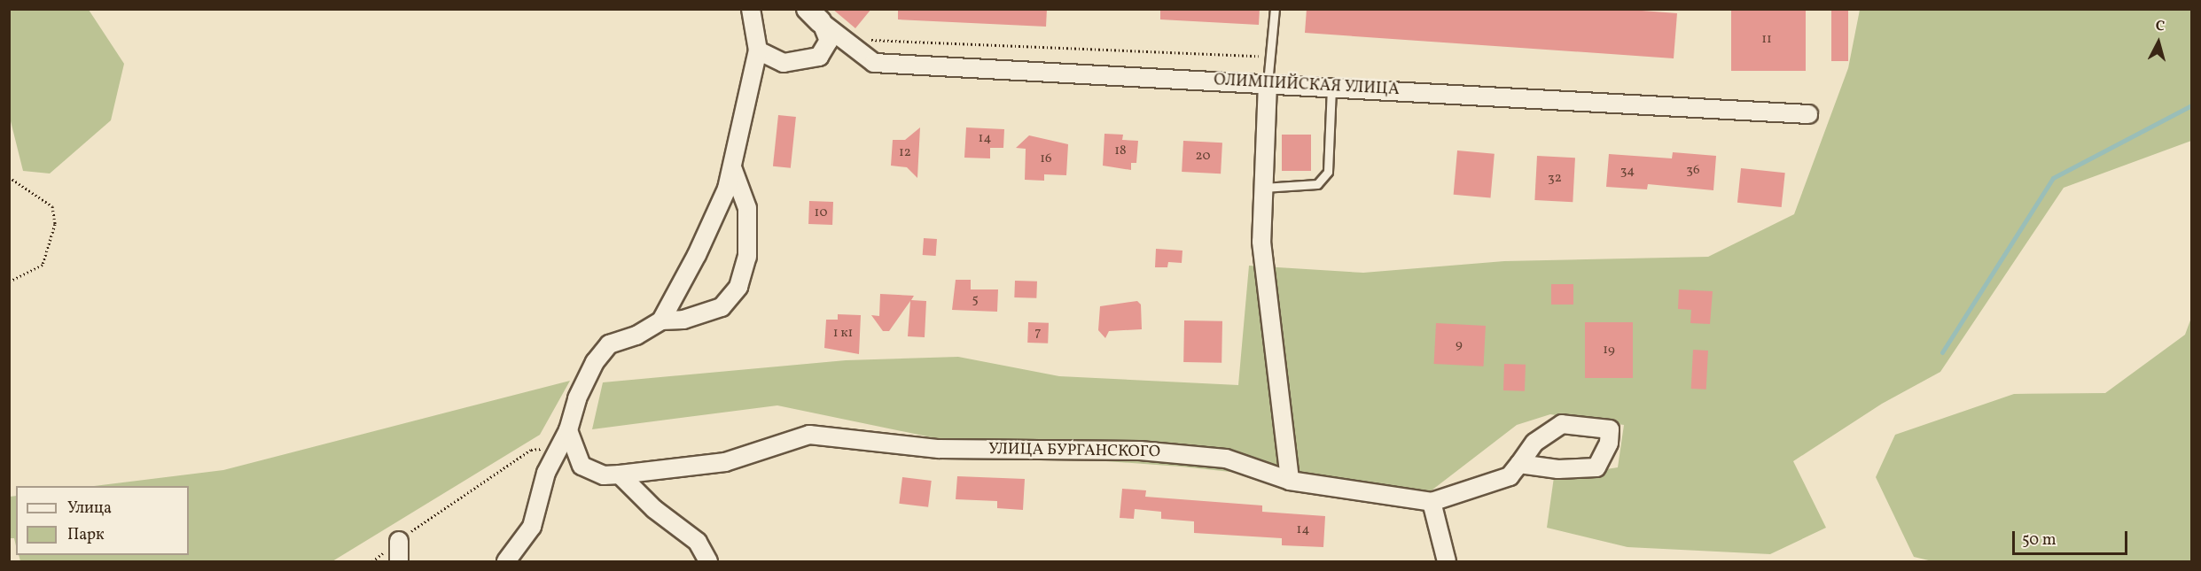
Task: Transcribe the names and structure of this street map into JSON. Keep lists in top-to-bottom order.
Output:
{
  "streets": {
    "street": ["ОЛИМПИЙСКАЯ УЛИЦА", "УЛИЦА БУРГАНСКОГО"]
  },
  "house_numbers": [
    "11",
    "14",
    "18",
    "12",
    "20",
    "16",
    "36",
    "34",
    "32",
    "10",
    "5",
    "7",
    "1 к1",
    "9",
    "19",
    "14"
  ],
  "legend": ["Улица", "Парк"],
  "scale_bar": "50 m",
  "north": "top"
}
